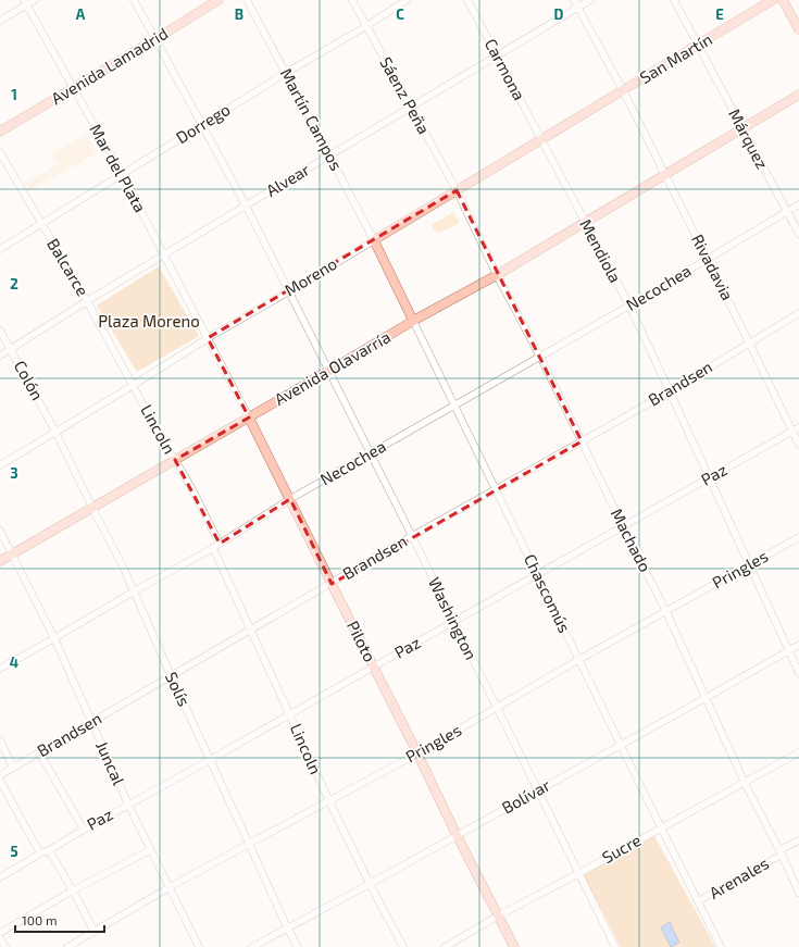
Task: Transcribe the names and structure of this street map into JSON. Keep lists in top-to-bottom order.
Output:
{
  "streets": {
    "main road": [
      "San Martín",
      "Avenida Lamadrid",
      "Moreno",
      "Avenida Olavarría",
      "Chascomús",
      "Piloto"
    ],
    "street": [
      "Carmona",
      "Sáenz Peña",
      "Martín Campos",
      "Dorrego",
      "Márquez",
      "Mar del Plata",
      "Alvear",
      "Mendiola",
      "Balcarce",
      "Rivadavia",
      "Necochea",
      "Colón",
      "Brandsen",
      "Lincoln",
      "Paz",
      "Machado",
      "Pringles",
      "Washington",
      "Solís",
      "Juncal",
      "Bolívar",
      "Sucre",
      "Arenales"
    ]
  },
  "crossings": [
    ["San Martín", "Márquez"],
    ["San Martín", "Rivadavia"],
    ["San Martín", "Moreno"],
    ["Avenida Lamadrid", "Mar del Plata"],
    ["Avenida Lamadrid", "Washington"],
    ["Carmona", "Alvear"],
    ["Carmona", "Mendiola"],
    ["Carmona", "Moreno"],
    ["Sáenz Peña", "Dorrego"],
    ["Sáenz Peña", "Alvear"],
    ["Sáenz Peña", "Moreno"],
    ["Sáenz Peña", "Machado"],
    ["Martín Campos", "Dorrego"],
    ["Martín Campos", "Alvear"],
    ["Martín Campos", "Moreno"],
    ["Martín Campos", "Chascomús"],
    ["Dorrego", "Mar del Plata"],
    ["Dorrego", "Balcarce"],
    ["Dorrego", "Washington"],
    ["Márquez", "Necochea"],
    ["Márquez", "Avenida Olavarría"],
    ["Mar del Plata", "Alvear"],
    ["Mar del Plata", "Moreno"],
    ["Mar del Plata", "Piloto"],
    ["Alvear", "Balcarce"],
    ["Alvear", "Rivadavia"],
    ["Alvear", "Colón"],
    ["Alvear", "Washington"],
    ["Mendiola", "Moreno"],
    ["Mendiola", "Necochea"],
    ["Mendiola", "Avenida Olavarría"],
    ["Mendiola", "Brandsen"],
    ["Mendiola", "Paz"],
    ["Mendiola", "Pringles"],
    ["Mendiola", "Bolívar"],
    ["Balcarce", "Moreno"],
    ["Balcarce", "Lincoln"],
    ["Rivadavia", "Moreno"],
    ["Rivadavia", "Necochea"],
    ["Rivadavia", "Avenida Olavarría"],
    ["Rivadavia", "Brandsen"],
    ["Rivadavia", "Paz"],
    ["Moreno", "Colón"],
    ["Moreno", "Lincoln"],
    ["Moreno", "Machado"],
    ["Moreno", "Chascomús"],
    ["Moreno", "Washington"],
    ["Moreno", "Piloto"],
    ["Moreno", "Solís"],
    ["Necochea", "Lincoln"],
    ["Necochea", "Machado"],
    ["Necochea", "Chascomús"],
    ["Necochea", "Washington"],
    ["Necochea", "Piloto"],
    ["Necochea", "Solís"],
    ["Necochea", "Juncal"],
    ["Avenida Olavarría", "Lincoln"],
    ["Avenida Olavarría", "Machado"],
    ["Avenida Olavarría", "Chascomús"],
    ["Avenida Olavarría", "Washington"],
    ["Avenida Olavarría", "Piloto"],
    ["Avenida Olavarría", "Solís"],
    ["Avenida Olavarría", "Juncal"],
    ["Colón", "Solís"],
    ["Brandsen", "Lincoln"],
    ["Brandsen", "Machado"],
    ["Brandsen", "Chascomús"],
    ["Brandsen", "Washington"],
    ["Brandsen", "Piloto"],
    ["Brandsen", "Solís"],
    ["Brandsen", "Juncal"],
    ["Lincoln", "Paz"],
    ["Lincoln", "Pringles"],
    ["Lincoln", "Bolívar"],
    ["Paz", "Machado"],
    ["Paz", "Chascomús"],
    ["Paz", "Washington"],
    ["Paz", "Piloto"],
    ["Paz", "Solís"],
    ["Paz", "Juncal"],
    ["Machado", "Pringles"],
    ["Machado", "Bolívar"],
    ["Machado", "Sucre"],
    ["Machado", "Arenales"],
    ["Pringles", "Chascomús"],
    ["Pringles", "Washington"],
    ["Pringles", "Piloto"],
    ["Pringles", "Solís"],
    ["Pringles", "Juncal"],
    ["Chascomús", "Bolívar"],
    ["Chascomús", "Sucre"],
    ["Chascomús", "Arenales"],
    ["Washington", "Bolívar"],
    ["Washington", "Sucre"],
    ["Piloto", "Bolívar"],
    ["Piloto", "Sucre"],
    ["Solís", "Bolívar"]
  ],
  "parks": ["Plaza Moreno"],
  "scale_bar": "100 m",
  "grid": {
    "columns": [
      "A",
      "B",
      "C",
      "D",
      "E"
    ],
    "rows": [
      "1",
      "2",
      "3",
      "4",
      "5"
    ]
  }
}
